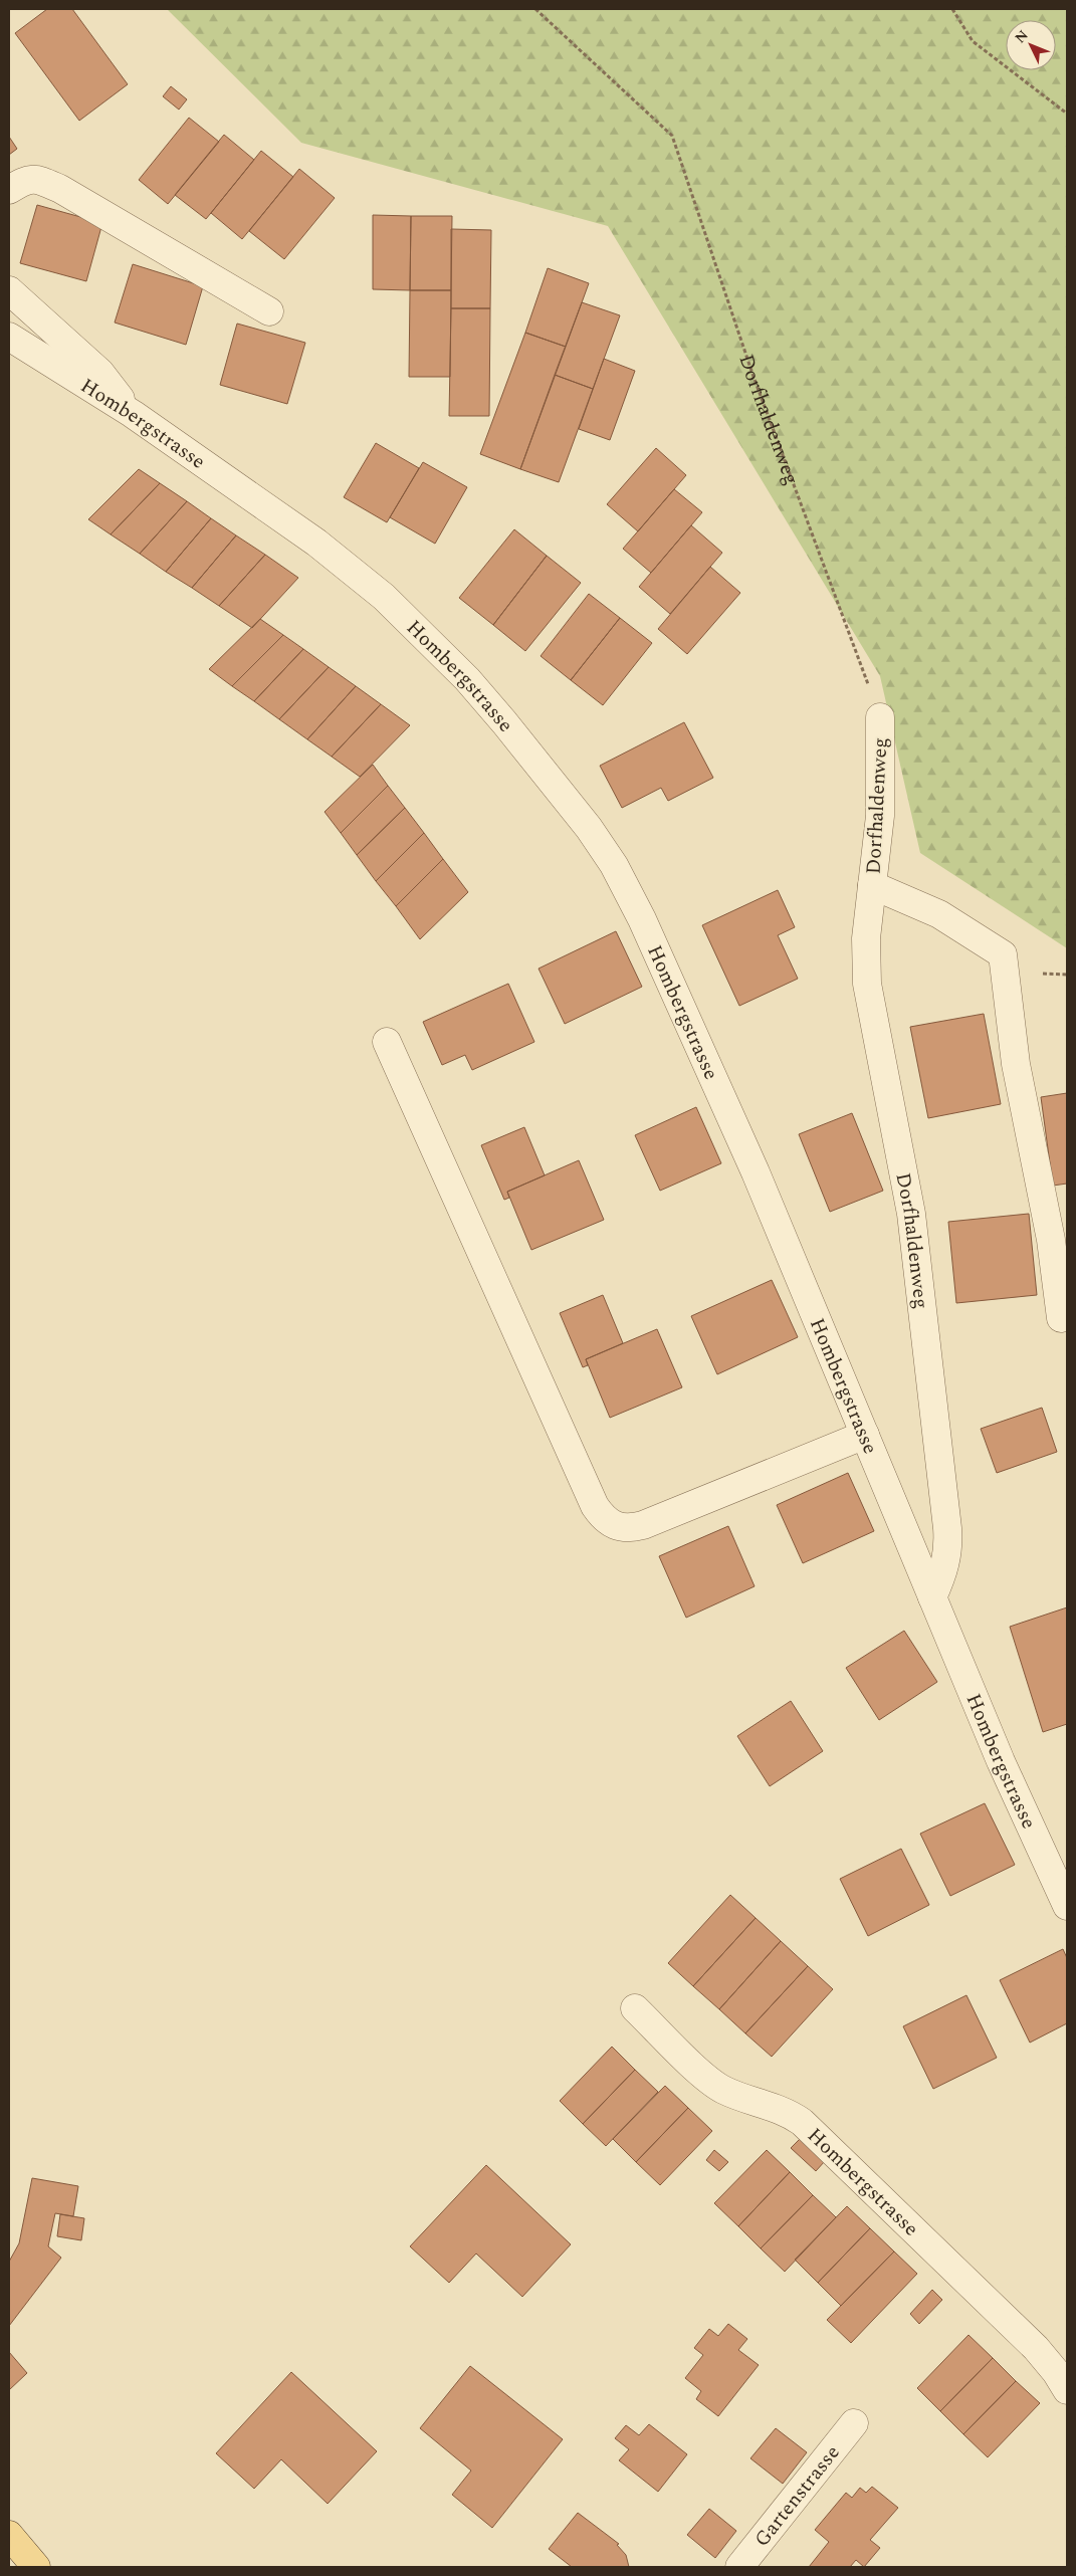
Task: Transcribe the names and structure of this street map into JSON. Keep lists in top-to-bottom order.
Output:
{
  "streets": {
    "street": ["Dorfhaldenweg", "Hombergstrasse", "Gartenstrasse"]
  },
  "crossings": [
    ["Dorfhaldenweg", "Hombergstrasse"]
  ],
  "north": "top left"
}
